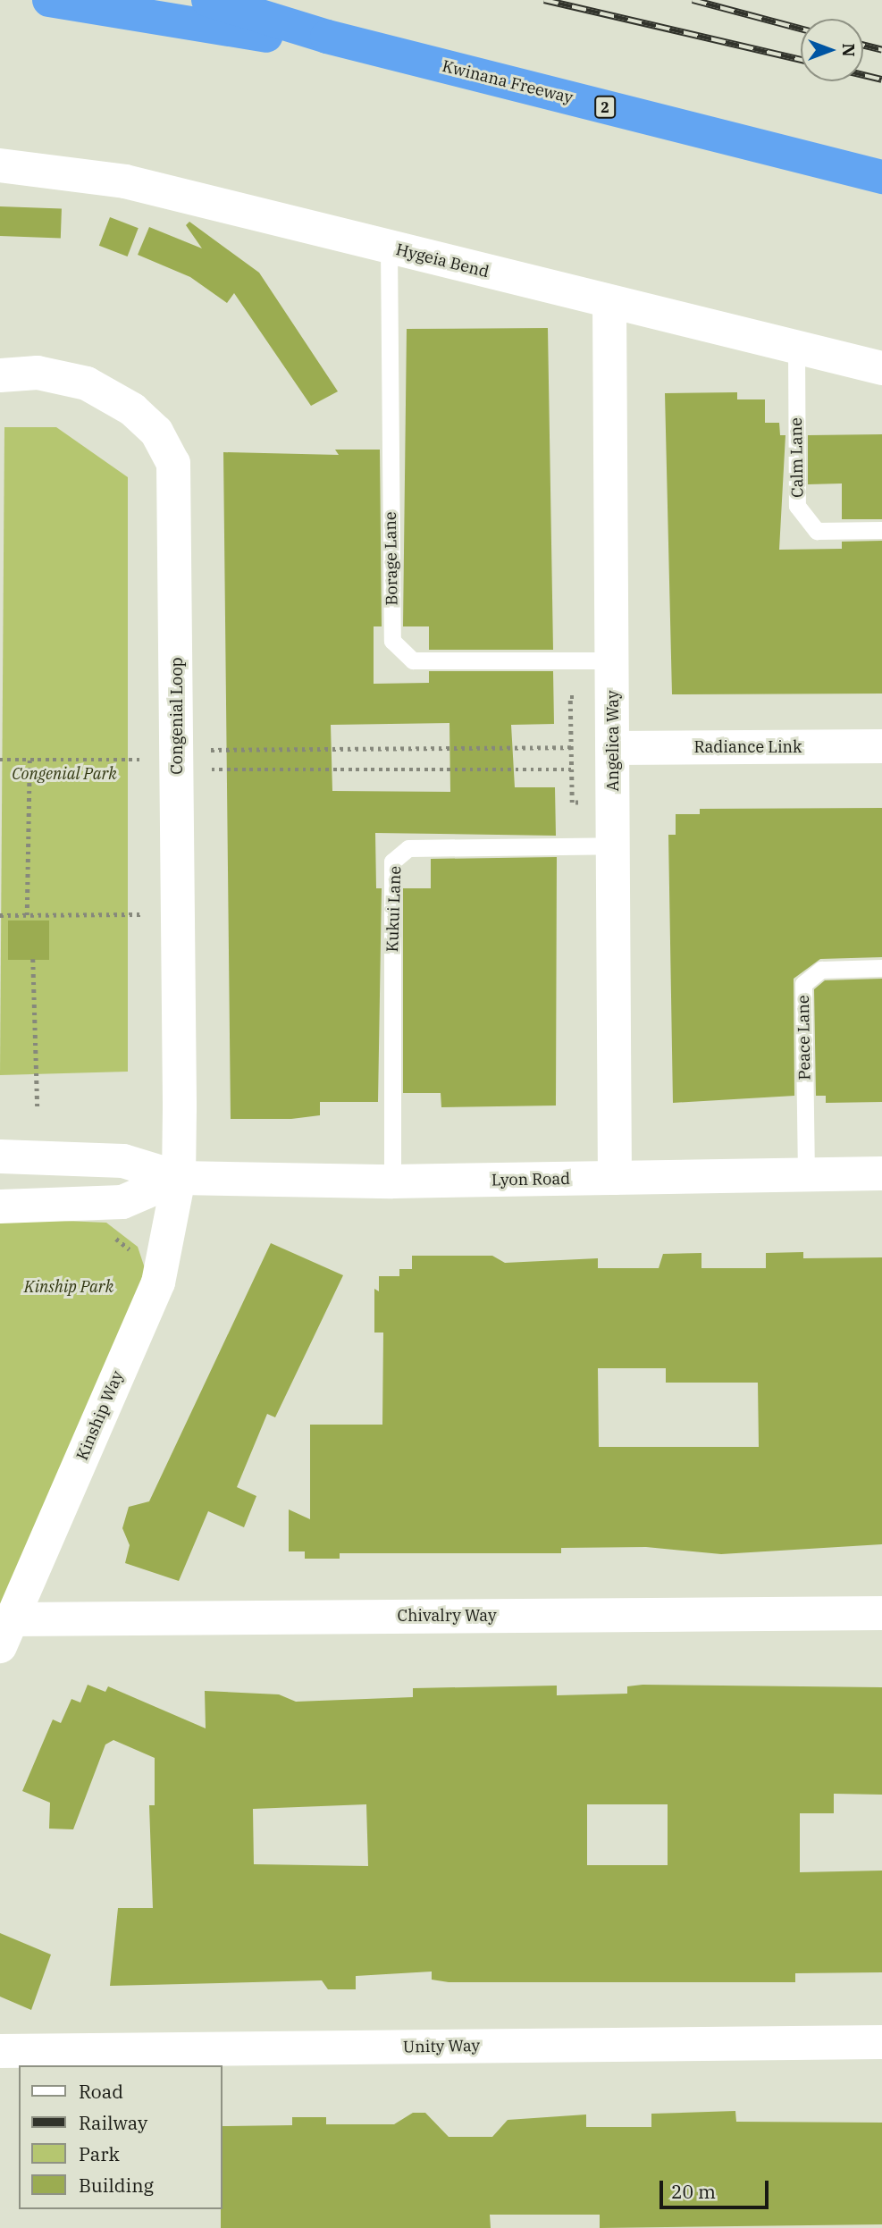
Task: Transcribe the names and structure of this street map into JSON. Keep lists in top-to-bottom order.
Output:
{
  "streets": {
    "highway": ["Kwinana Freeway", "2"],
    "street": [
      "Hygeia Bend",
      "Congenial Loop",
      "Angelica Way",
      "Radiance Link",
      "Lyon Road",
      "Kinship Way",
      "Chivalry Way",
      "Unity Way"
    ],
    "lane": [
      "Calm Lane",
      "Borage Lane",
      "Kukui Lane",
      "Peace Lane"
    ]
  },
  "crossings": [
    ["Kwinana Freeway", "2"],
    ["Hygeia Bend", "Calm Lane"],
    ["Hygeia Bend", "Borage Lane"],
    ["Hygeia Bend", "Angelica Way"],
    ["Borage Lane", "Angelica Way"],
    ["Congenial Loop", "Lyon Road"],
    ["Congenial Loop", "Kinship Way"],
    ["Angelica Way", "Radiance Link"],
    ["Angelica Way", "Kukui Lane"],
    ["Angelica Way", "Lyon Road"],
    ["Kukui Lane", "Lyon Road"],
    ["Peace Lane", "Lyon Road"],
    ["Lyon Road", "Kinship Way"],
    ["Kinship Way", "Chivalry Way"]
  ],
  "parks": ["Congenial Park", "Kinship Park"],
  "legend": [
    "Road",
    "Railway",
    "Park",
    "Building"
  ],
  "scale_bar": "20 m",
  "north": "right"
}
